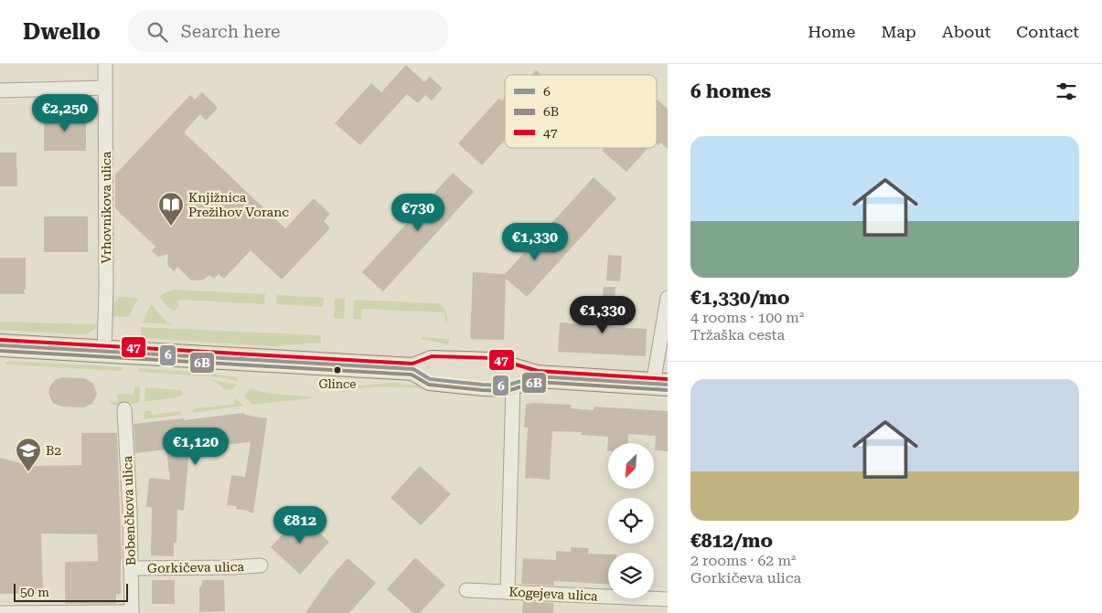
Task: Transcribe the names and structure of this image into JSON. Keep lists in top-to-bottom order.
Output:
{
  "streets": {
    "street": [
      "Vrhovnikova ulica",
      "Bobenčkova ulica",
      "Gorkičeva ulica",
      "Kogejeva ulica"
    ]
  },
  "crossings": [
    ["Bobenčkova ulica", "Gorkičeva ulica"]
  ],
  "places": {
    "library": ["Knjižnica Prežihov Voranc"],
    "other": ["Glince"],
    "school or university": ["B2"]
  },
  "lines": ["transit line 47", "transit line 6", "transit line 6B"],
  "legend": ["6", "6B", "47"],
  "scale_bar": "50 m",
  "north": "bottom left",
  "page": {
    "header": "Dwello",
    "search": "Search here",
    "nav": [
      "Home",
      "Map",
      "About",
      "Contact"
    ],
    "heading": "6 homes",
    "price": [
      "€2,250",
      "€730",
      "€1,330",
      "€1,330",
      "€1,120",
      "€812"
    ],
    "list": [
      {
        "name": "€1,330/mo",
        "note": "4 rooms · 100 m² · Tržaška cesta"
      },
      {
        "name": "€812/mo",
        "note": "2 rooms · 62 m² · Gorkičeva ulica"
      }
    ],
    "scale": "50 m"
  }
}
